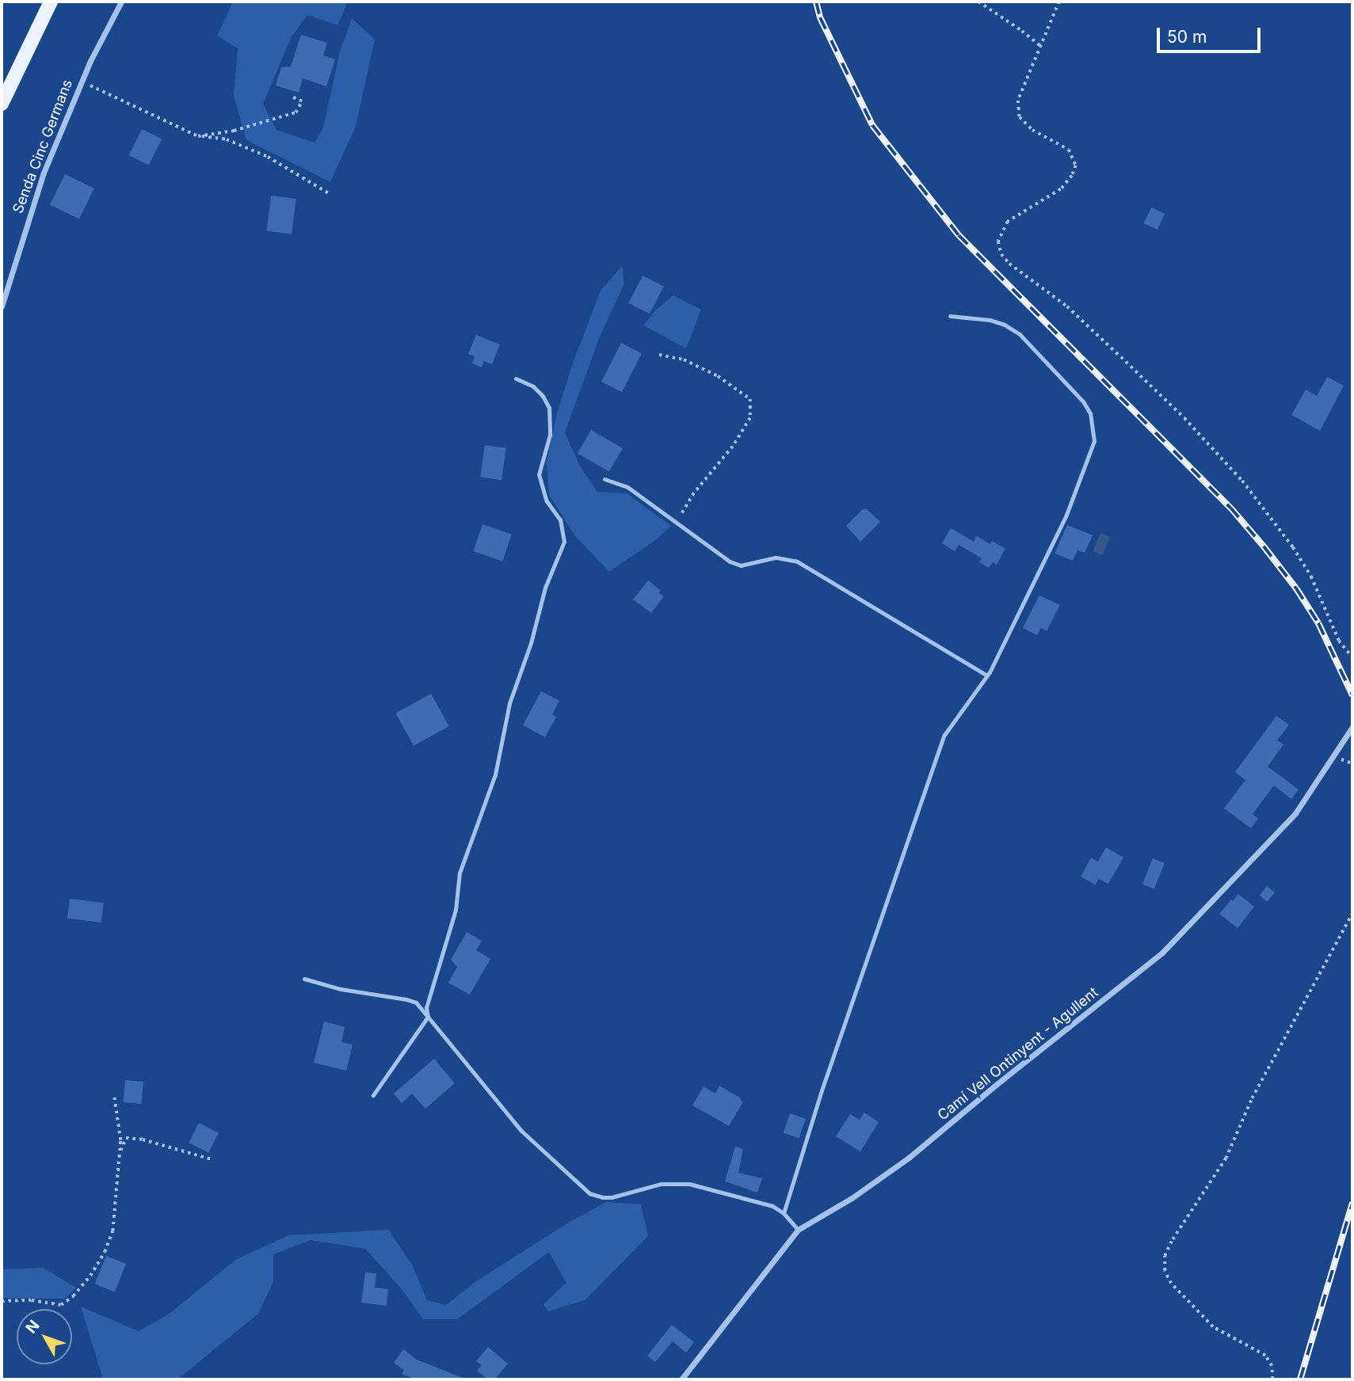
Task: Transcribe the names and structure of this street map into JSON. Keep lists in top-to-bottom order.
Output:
{
  "streets": {
    "street": ["Senda Cinc Germans", "Camí Vell Ontinyent - Agullent"]
  },
  "scale_bar": "50 m",
  "north": "top left"
}
